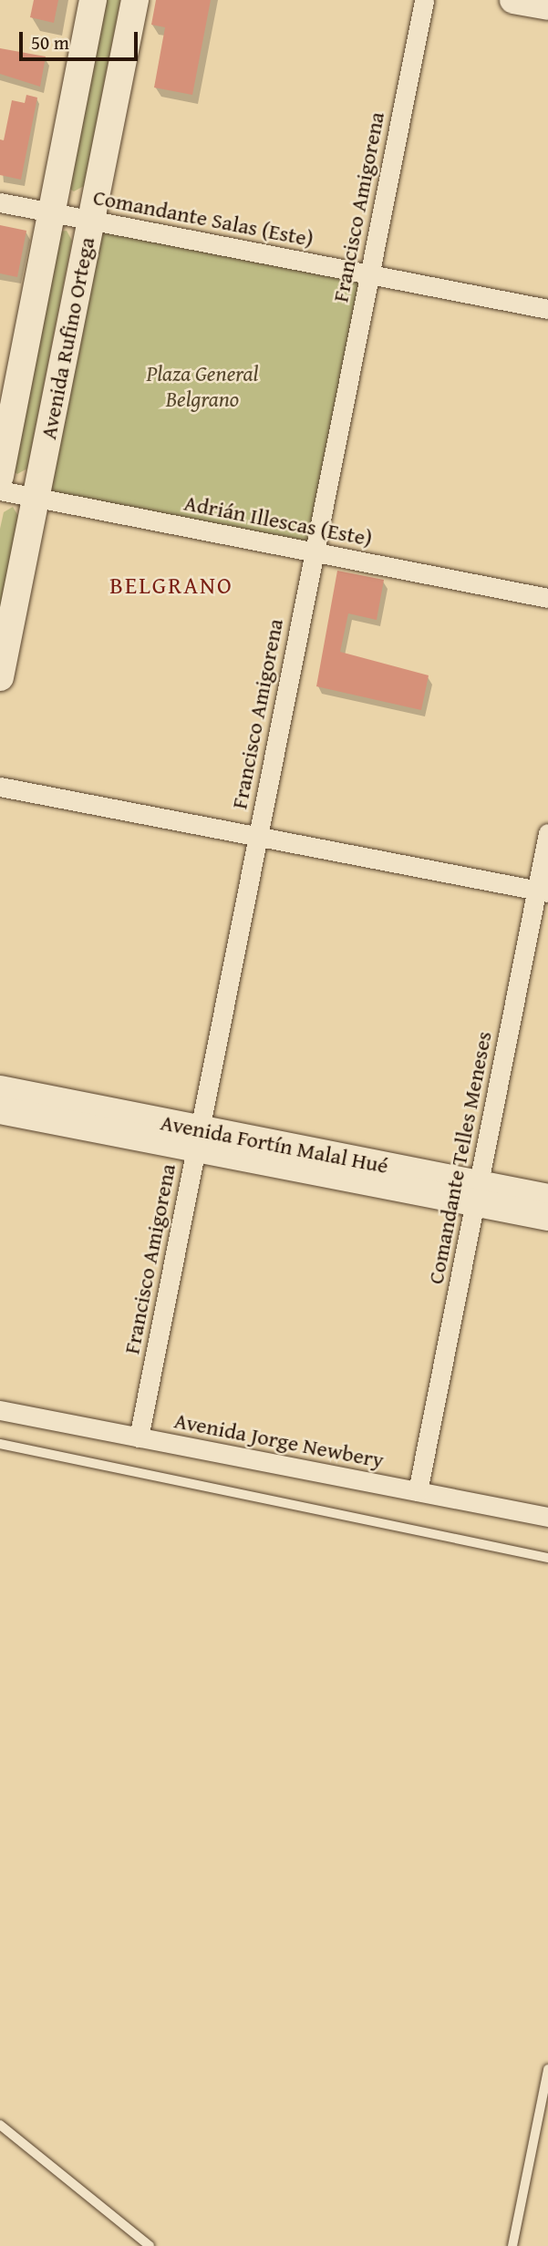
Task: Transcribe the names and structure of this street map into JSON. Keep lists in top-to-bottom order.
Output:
{
  "streets": {
    "main road": ["Avenida Rufino Ortega", "Avenida Fortín Malal Hué"],
    "street": [
      "Francisco Amigorena",
      "Comandante Salas (Este)",
      "Adrián Illescas (Este)",
      "Comandante Telles Meneses",
      "Avenida Jorge Newbery"
    ]
  },
  "crossings": [
    ["Francisco Amigorena", "Comandante Salas (Este)"],
    ["Francisco Amigorena", "Adrián Illescas (Este)"],
    ["Francisco Amigorena", "Avenida Fortín Malal Hué"],
    ["Francisco Amigorena", "Avenida Jorge Newbery"],
    ["Comandante Salas (Este)", "Avenida Rufino Ortega"],
    ["Avenida Rufino Ortega", "Adrián Illescas (Este)"],
    ["Avenida Fortín Malal Hué", "Comandante Telles Meneses"],
    ["Comandante Telles Meneses", "Avenida Jorge Newbery"]
  ],
  "districts": ["BELGRANO"],
  "parks": ["Plaza General Belgrano"],
  "scale_bar": "50 m"
}
